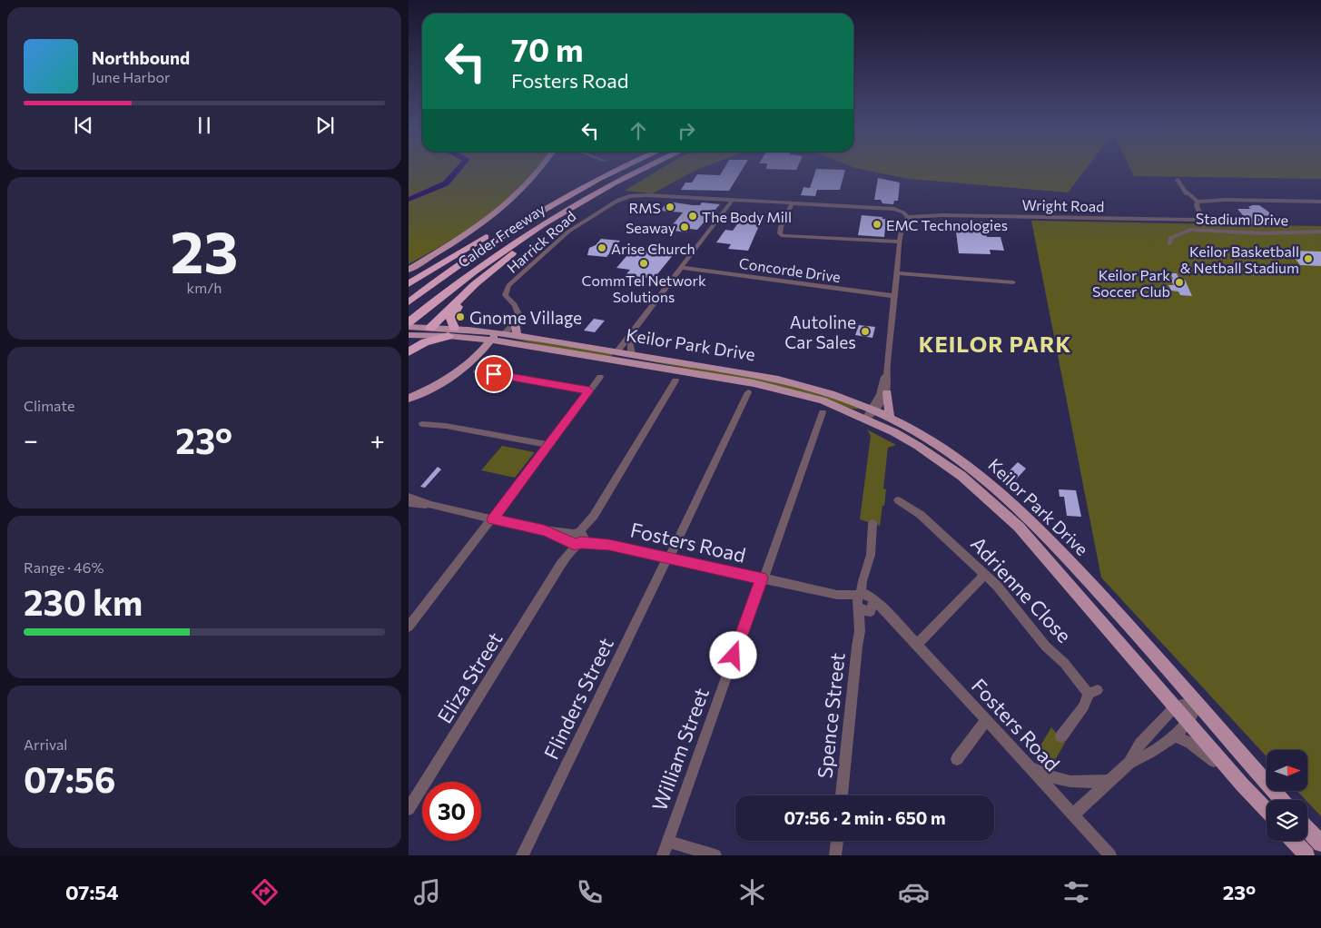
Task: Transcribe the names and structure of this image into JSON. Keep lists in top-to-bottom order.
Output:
{
  "streets": {
    "highway": ["Calder Freeway"],
    "main road": ["Keilor Park Drive"],
    "street": [
      "Wright Road",
      "Stadium Drive",
      "Harrick Road",
      "Concorde Drive",
      "Fosters Road",
      "Adrienne Close",
      "Eliza Street",
      "Flinders Street",
      "Spence Street",
      "William Street"
    ]
  },
  "crossings": [
    ["Wright Road", "Harrick Road"],
    ["Calder Freeway", "Keilor Park Drive"],
    ["Fosters Road", "Eliza Street"],
    ["Fosters Road", "Flinders Street"],
    ["Fosters Road", "Spence Street"],
    ["Fosters Road", "William Street"]
  ],
  "districts": ["KEILOR PARK"],
  "places": [
    "RMS",
    "The Body Mill",
    "EMC Technologies",
    "Seaway",
    "Arise Church",
    "Keilor Basketball & Netball Stadium",
    "CommTel Network Solutions",
    "Keilor Park Soccer Club",
    "Gnome Village",
    "Autoline Car Sales"
  ],
  "north": "right",
  "page": {
    "turn": ["70 m", "Fosters Road"],
    "song": ["Northbound", "June Harbor"],
    "tile": [
      ["23", "km/h"],
      "Climate",
      ["Range · 46%", "230 km"],
      ["Arrival", "07:56"]
    ],
    "heat": ["−", "23°", "+"],
    "limit": "30",
    "trip": "07:56 · 2 min · 650 m",
    "tabs": ["07:54", "23°"]
  }
}
